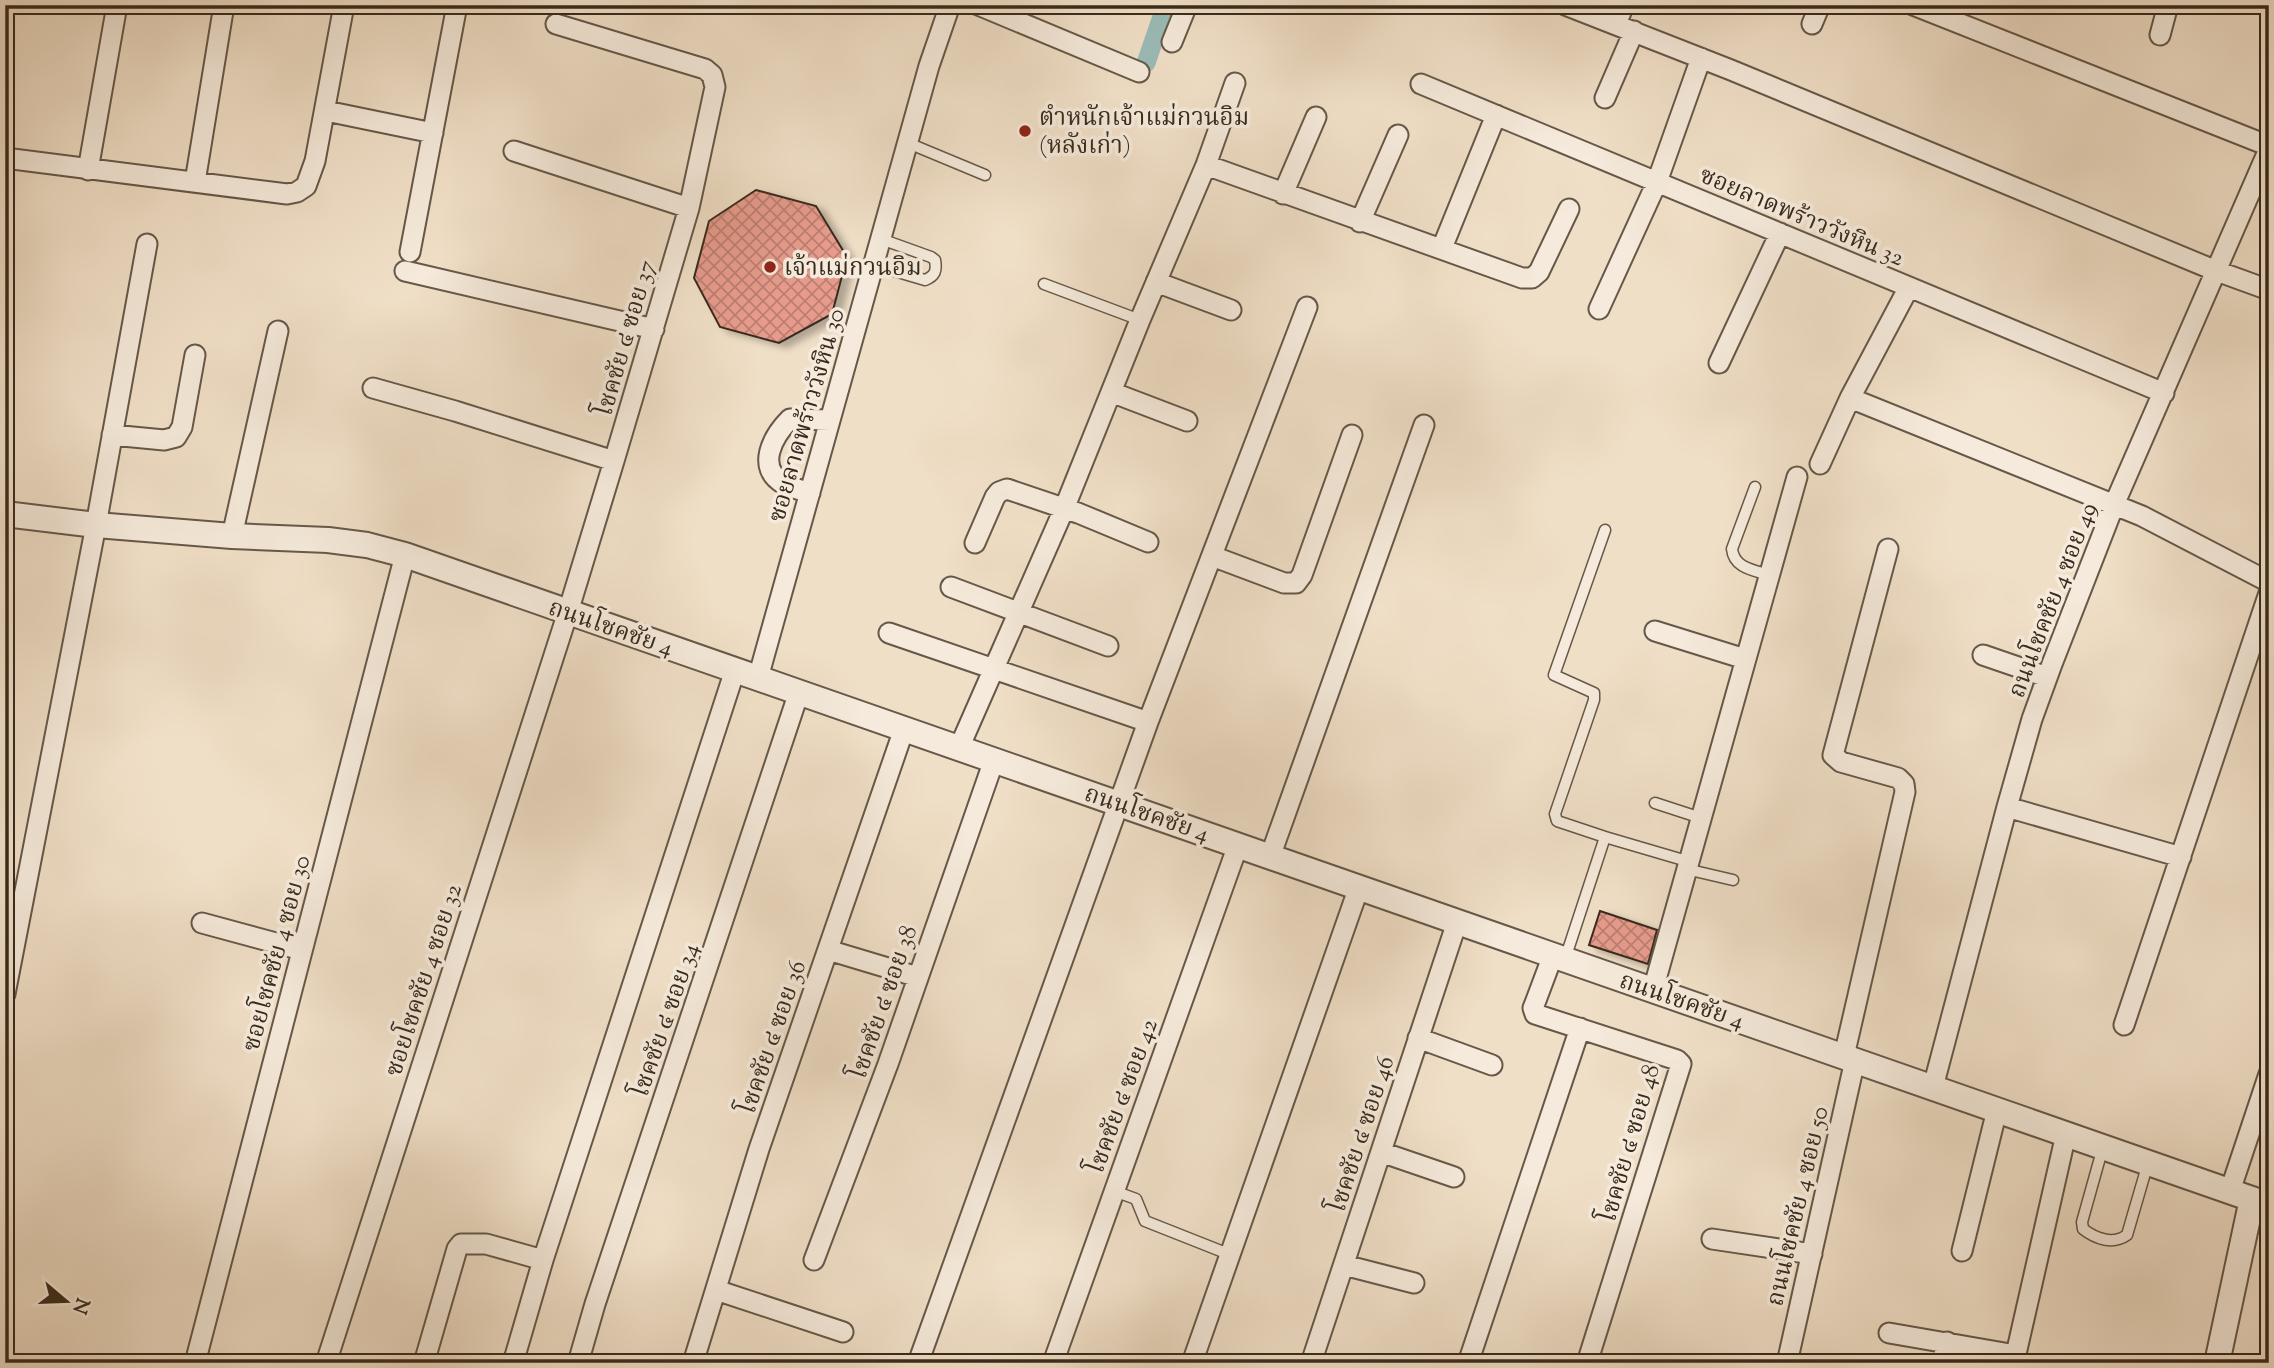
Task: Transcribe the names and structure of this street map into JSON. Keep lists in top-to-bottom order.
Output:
{
  "streets": {
    "street": [
      "ซอยลาดพร้าววังหิน 32",
      "โชคชัย ๔ ซอย 37",
      "ซอยลาดพร้าววังหิน 30",
      "ถนนโชคชัย 4 ซอย 49",
      "ถนนโชคชัย 4",
      "ซอยโชคชัย 4 ซอย 30",
      "ซอยโชคชัย 4 ซอย 32",
      "โชคชัย ๔ ซอย 38",
      "โชคชัย ๔ ซอย 34",
      "โชคชัย ๔ ซอย 36",
      "โชคชัย ๔ ซอย 42",
      "โชคชัย ๔ ซอย 46",
      "โชคชัย ๔ ซอย 48",
      "ถนนโชคชัย 4 ซอย 50"
    ]
  },
  "crossings": [
    ["ซอยลาดพร้าววังหิน 32", "ถนนโชคชัย 4 ซอย 49"],
    ["โชคชัย ๔ ซอย 37", "ถนนโชคชัย 4"],
    ["โชคชัย ๔ ซอย 37", "ซอยโชคชัย 4 ซอย 32"],
    ["ซอยลาดพร้าววังหิน 30", "ถนนโชคชัย 4"],
    ["ถนนโชคชัย 4 ซอย 49", "ถนนโชคชัย 4"],
    ["ถนนโชคชัย 4", "ซอยโชคชัย 4 ซอย 30"],
    ["ถนนโชคชัย 4", "ซอยโชคชัย 4 ซอย 32"],
    ["ถนนโชคชัย 4", "โชคชัย ๔ ซอย 38"],
    ["ถนนโชคชัย 4", "โชคชัย ๔ ซอย 34"],
    ["ถนนโชคชัย 4", "โชคชัย ๔ ซอย 36"],
    ["ถนนโชคชัย 4", "โชคชัย ๔ ซอย 42"],
    ["ถนนโชคชัย 4", "โชคชัย ๔ ซอย 46"],
    ["ถนนโชคชัย 4", "โชคชัย ๔ ซอย 48"],
    ["ถนนโชคชัย 4", "ถนนโชคชัย 4 ซอย 50"]
  ],
  "places": ["ตำหนักเจ้าแม่กวนอิม (หลังเก่า)", "เจ้าแม่กวนอิม"],
  "north": "right"
}
